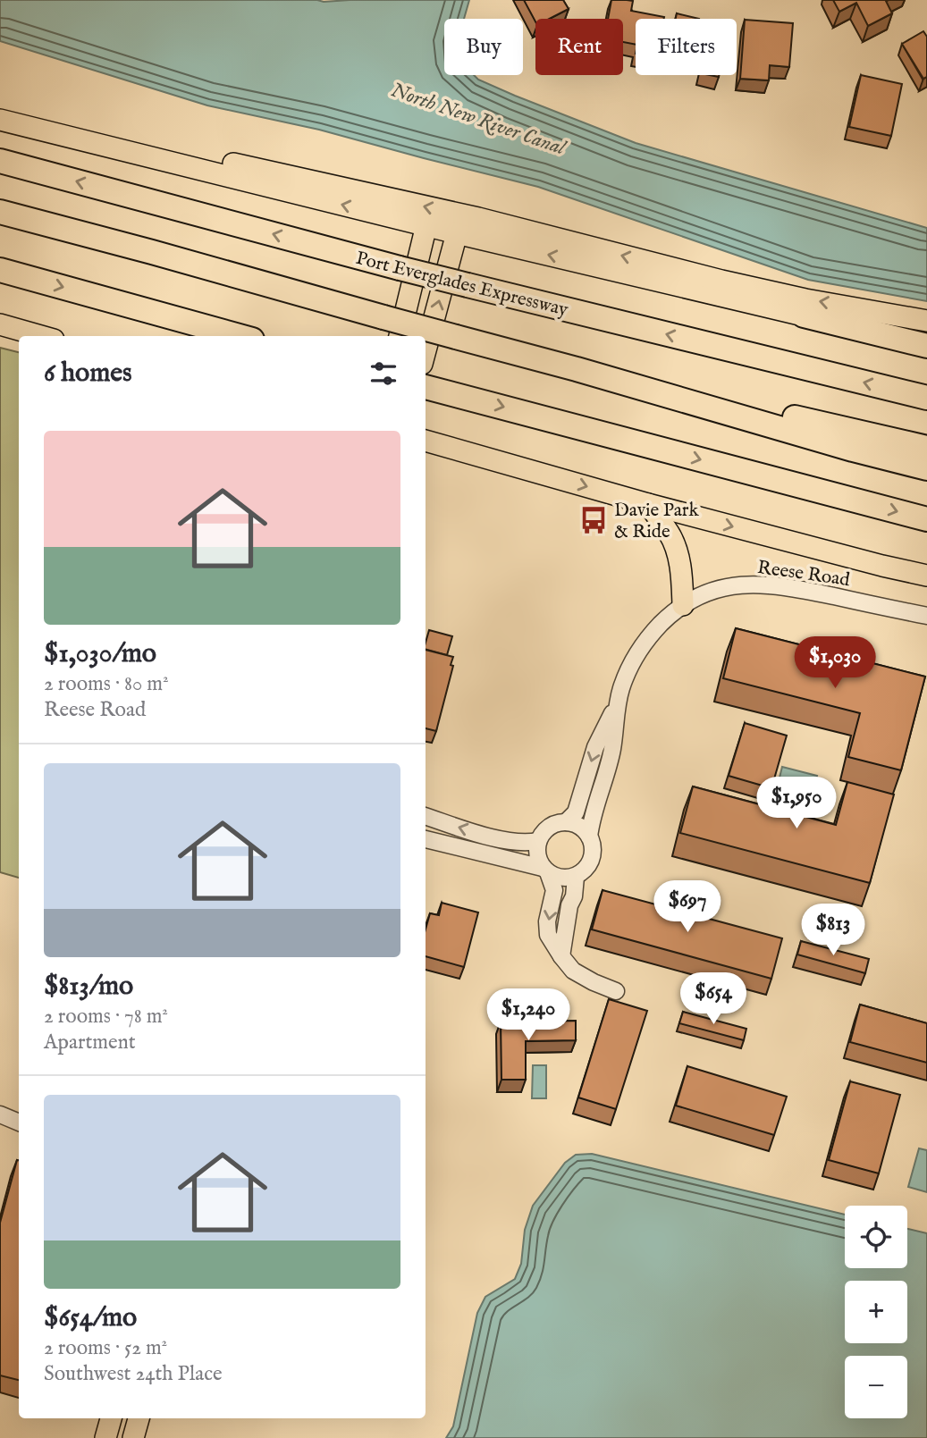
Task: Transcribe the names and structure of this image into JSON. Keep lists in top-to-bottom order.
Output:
{
  "streets": {
    "highway": ["Port Everglades Expressway"],
    "street": ["Reese Road"]
  },
  "water": ["North New River Canal"],
  "places": {
    "bus stop": ["Davie Park & Ride"]
  },
  "page": {
    "chip": ["Buy", "Rent", "Filters"],
    "heading": "6 homes",
    "list": [
      {
        "name": "$1,030/mo",
        "note": "2 rooms · 80 m² · Reese Road"
      },
      {
        "name": "$813/mo",
        "note": "2 rooms · 78 m² · Apartment"
      },
      {
        "name": "$654/mo",
        "note": "2 rooms · 52 m² · Southwest 24th Place"
      }
    ],
    "price": [
      "$1,030",
      "$1,950",
      "$697",
      "$813",
      "$654",
      "$1,240"
    ],
    "map_buttons": ["+", "−"]
  }
}
